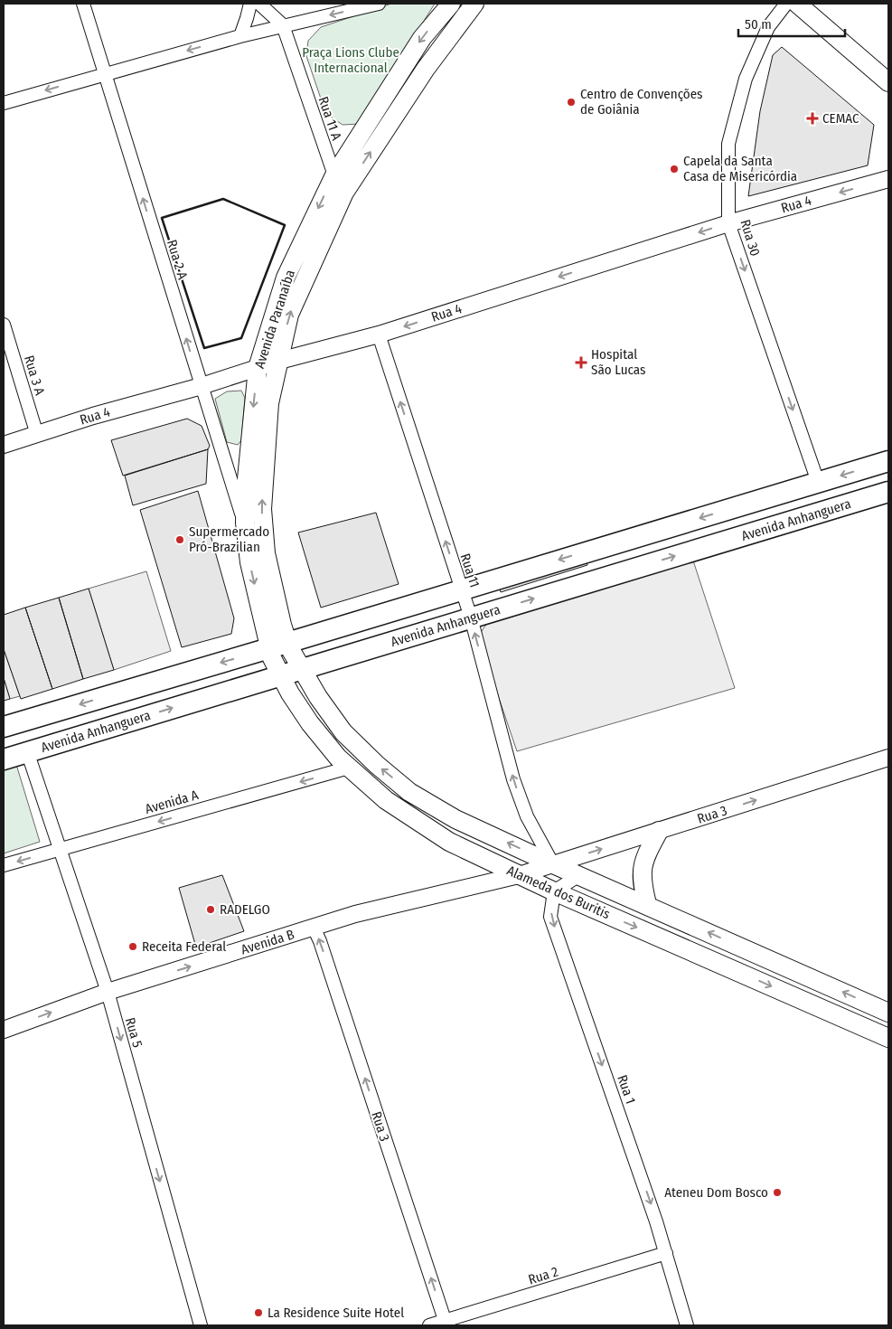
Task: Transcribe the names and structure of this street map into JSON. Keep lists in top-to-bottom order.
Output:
{
  "streets": {
    "main road": ["Avenida Paranaíba", "Avenida Anhanguera", "Alameda dos Buritis"],
    "street": [
      "Rua 11 A",
      "Rua 4",
      "Rua 30",
      "Rua 2 A",
      "Rua 3 A",
      "Rua 11",
      "Avenida A",
      "Rua 3",
      "Avenida B",
      "Rua 5",
      "Rua 1",
      "Rua 2"
    ]
  },
  "crossings": [
    ["Rua 11 A", "Avenida Paranaíba"],
    ["Rua 4", "Rua 30"],
    ["Rua 4", "Rua 2 A"],
    ["Rua 4", "Avenida Paranaíba"],
    ["Rua 4", "Rua 3 A"],
    ["Rua 4", "Rua 11"],
    ["Rua 2 A", "Avenida Paranaíba"],
    ["Avenida Paranaíba", "Avenida Anhanguera"],
    ["Avenida Paranaíba", "Alameda dos Buritis"],
    ["Avenida Anhanguera", "Rua 11"],
    ["Avenida Anhanguera", "Alameda dos Buritis"],
    ["Avenida Anhanguera", "Rua 5"],
    ["Rua 11", "Rua 3"],
    ["Rua 11", "Alameda dos Buritis"],
    ["Avenida A", "Alameda dos Buritis"],
    ["Avenida A", "Rua 5"],
    ["Rua 3", "Alameda dos Buritis"],
    ["Rua 3", "Avenida B"],
    ["Rua 3", "Rua 2"],
    ["Alameda dos Buritis", "Avenida B"],
    ["Alameda dos Buritis", "Rua 1"],
    ["Avenida B", "Rua 5"],
    ["Rua 1", "Rua 2"]
  ],
  "one_way": [
    "Rua 4",
    "Rua 30",
    "Rua 2 A",
    "Rua 11",
    "Avenida A",
    "Avenida B",
    "Rua 5",
    "Rua 1"
  ],
  "parks": ["Praça Lions Clube Internacional"],
  "places": {
    "other": [
      "Centro de Convenções de Goiânia",
      "Capela da Santa Casa de Misericórdia",
      "Supermercado Pró-Brazilian",
      "RADELGO",
      "Receita Federal",
      "Ateneu Dom Bosco",
      "La Residence Suite Hotel"
    ],
    "health": ["CEMAC", "Hospital São Lucas"]
  },
  "scale_bar": "50 m"
}
